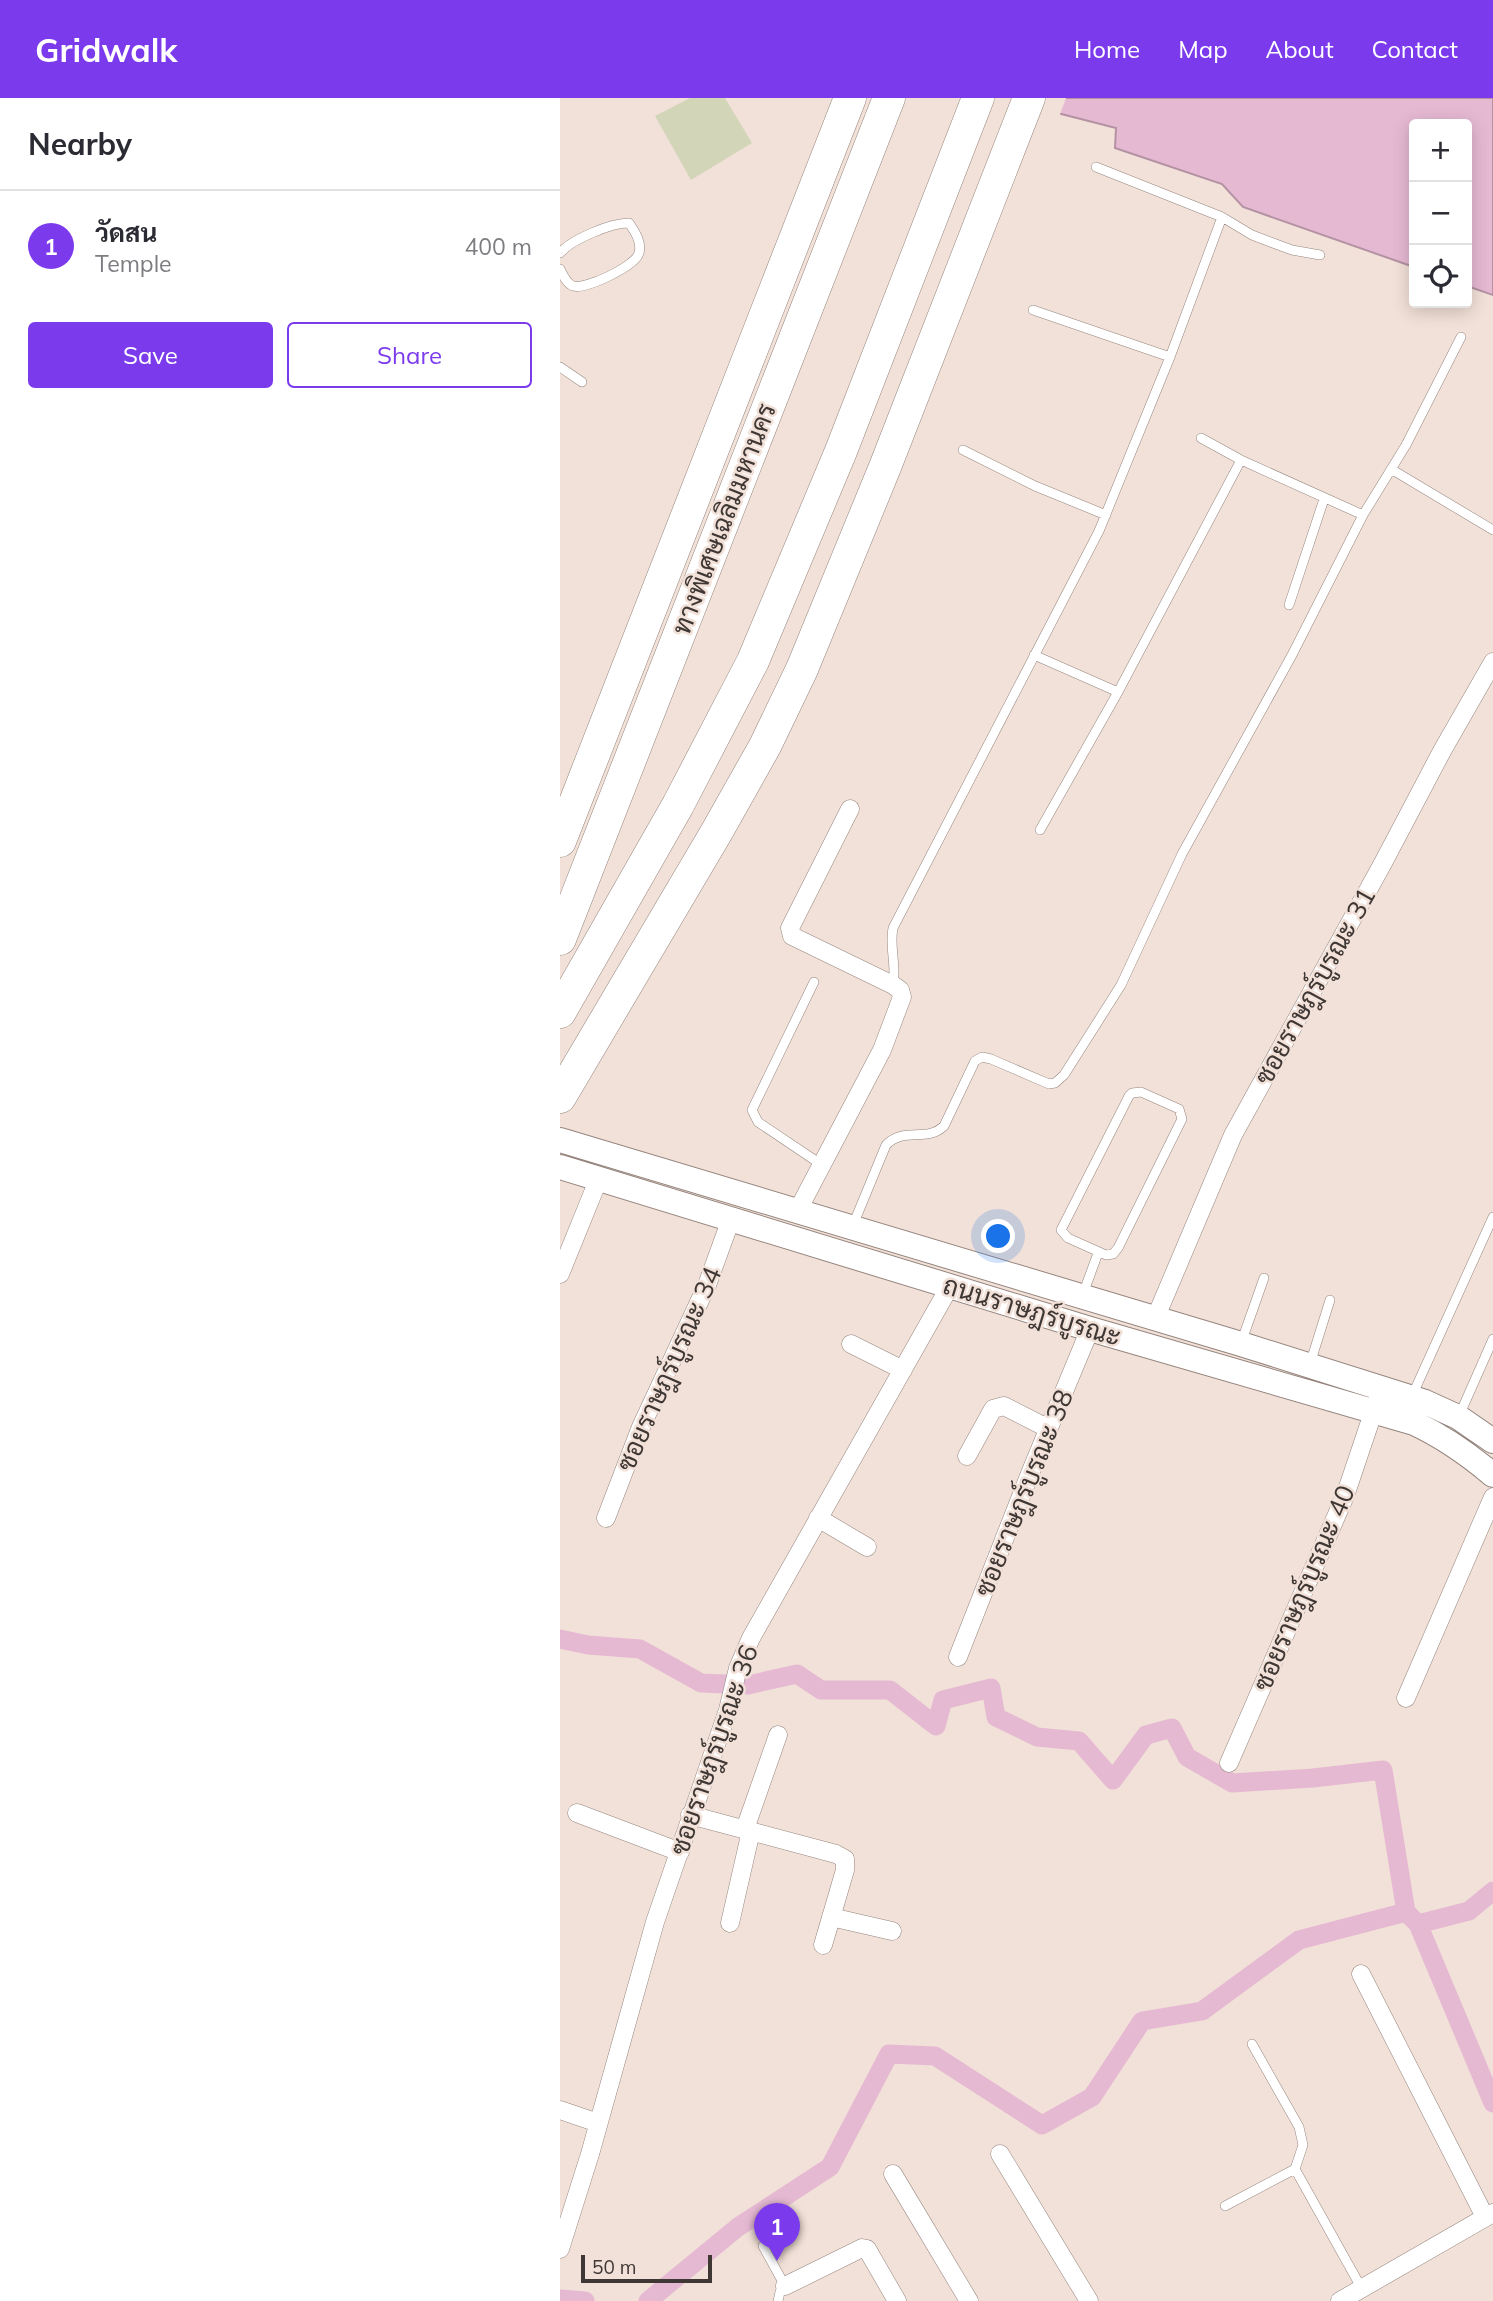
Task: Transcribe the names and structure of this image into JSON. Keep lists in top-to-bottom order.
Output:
{
  "streets": {
    "highway": ["ทางพิเศษเฉลิมมหานคร"],
    "main road": ["ถนนราษฎร์บูรณะ"],
    "street": [
      "ซอยราษฎร์บูรณะ 31",
      "ซอยราษฎร์บูรณะ 34",
      "ซอยราษฎร์บูรณะ 38",
      "ซอยราษฎร์บูรณะ 40",
      "ซอยราษฎร์บูรณะ 36"
    ]
  },
  "crossings": [
    ["ซอยราษฎร์บูรณะ 31", "ถนนราษฎร์บูรณะ"],
    ["ถนนราษฎร์บูรณะ", "ซอยราษฎร์บูรณะ 34"],
    ["ถนนราษฎร์บูรณะ", "ซอยราษฎร์บูรณะ 38"],
    ["ถนนราษฎร์บูรณะ", "ซอยราษฎร์บูรณะ 40"],
    ["ถนนราษฎร์บูรณะ", "ซอยราษฎร์บูรณะ 36"]
  ],
  "scale_bar": "50 m",
  "page": {
    "header": "Gridwalk",
    "nav": [
      "Home",
      "Map",
      "About",
      "Contact"
    ],
    "heading": "Nearby",
    "map_buttons": ["+", "−"],
    "list": [
      {
        "mark": "1",
        "name": "วัดสน",
        "note": "Temple",
        "value": "400 m"
      }
    ],
    "buttons": ["Save", "Share"],
    "pins": "1",
    "scale": "50 m"
  }
}
